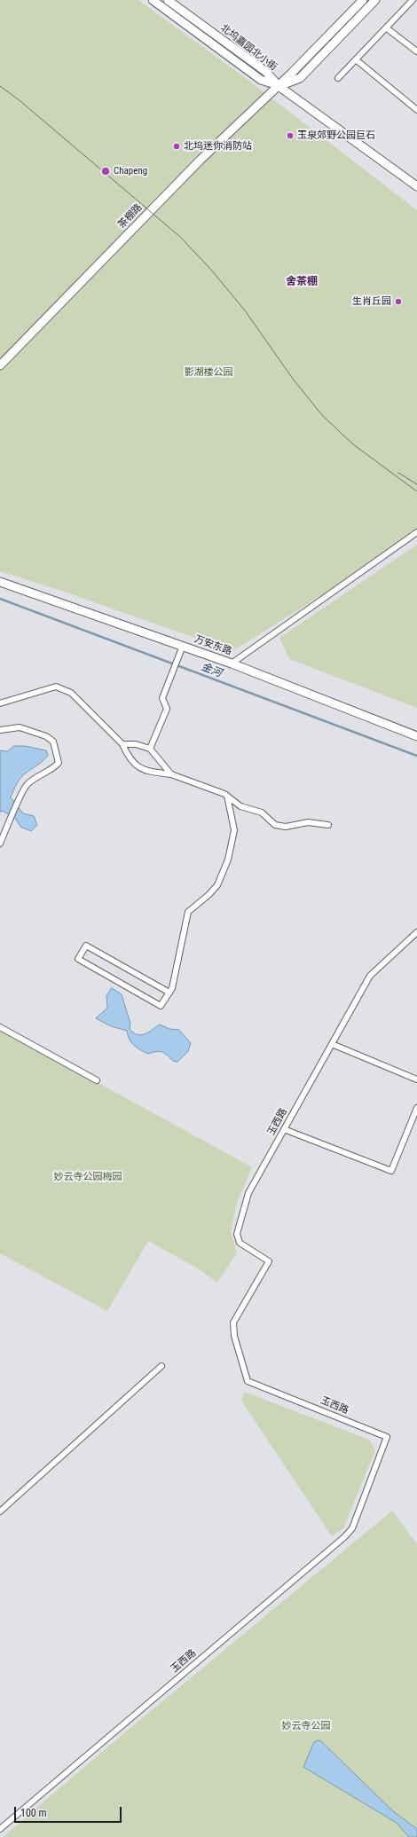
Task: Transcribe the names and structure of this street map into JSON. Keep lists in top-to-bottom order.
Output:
{
  "streets": {
    "street": [
      "北坞嘉园北小街",
      "茶棚路",
      "万安东路",
      "玉西路"
    ]
  },
  "crossings": [
    ["北坞嘉园北小街", "茶棚路"]
  ],
  "districts": ["舍茶棚"],
  "water": ["金河"],
  "parks": ["影湖楼公园", "妙云寺公园梅园", "妙云寺公园"],
  "places": [
    "玉泉郊野公园巨石",
    "北坞迷你消防站",
    "Chapeng",
    "生肖丘园"
  ],
  "scale_bar": "100 m"
}
